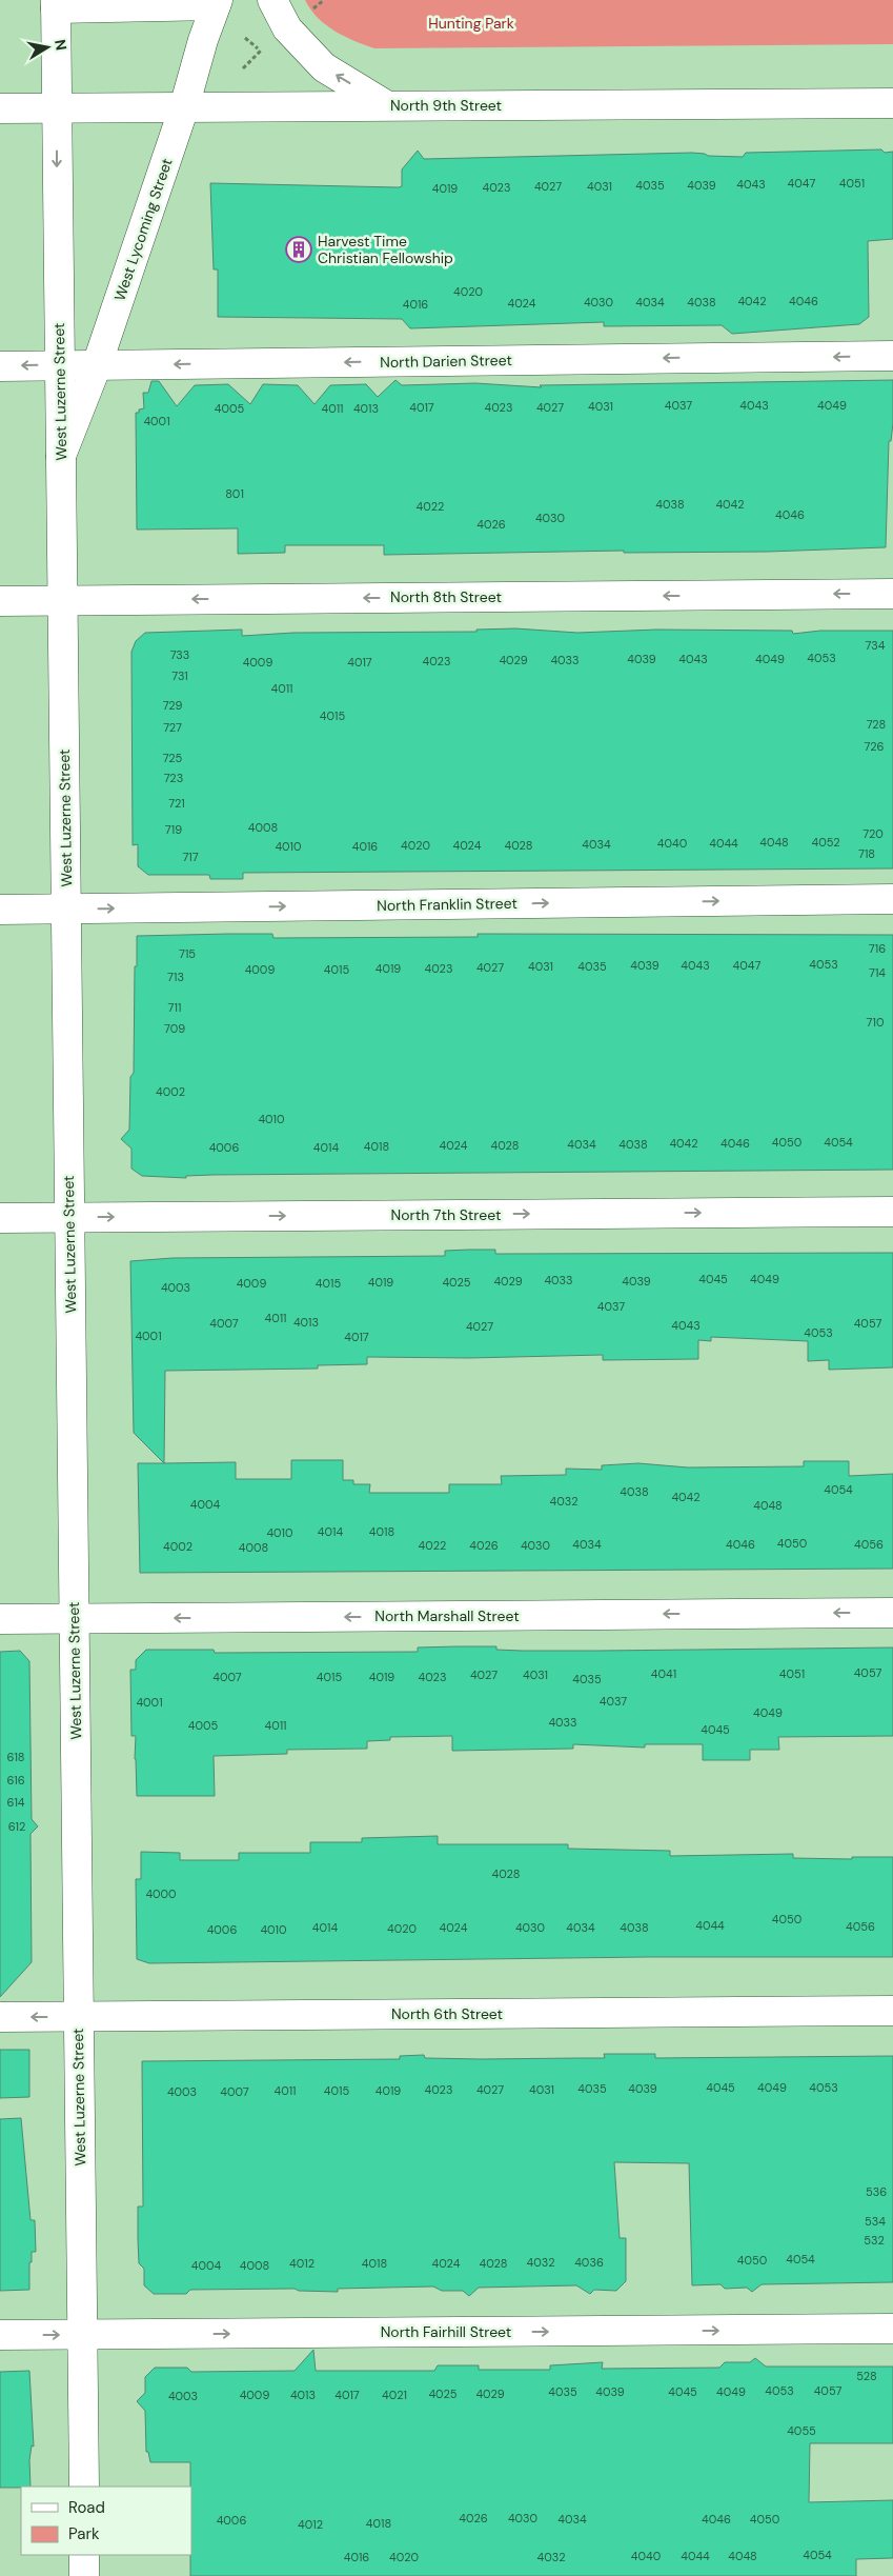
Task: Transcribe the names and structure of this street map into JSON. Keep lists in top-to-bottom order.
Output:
{
  "streets": {
    "street": [
      "North 9th Street",
      "West Lycoming Street",
      "North Darien Street",
      "West Luzerne Street",
      "North 8th Street",
      "North Franklin Street",
      "North 7th Street",
      "North Marshall Street",
      "North 6th Street",
      "North Fairhill Street"
    ]
  },
  "crossings": [
    ["North 9th Street", "West Lycoming Street"],
    ["North 9th Street", "West Luzerne Street"],
    ["West Lycoming Street", "North Darien Street"],
    ["West Lycoming Street", "West Luzerne Street"],
    ["North Darien Street", "West Luzerne Street"],
    ["West Luzerne Street", "North 8th Street"],
    ["West Luzerne Street", "North Franklin Street"],
    ["West Luzerne Street", "North 7th Street"],
    ["West Luzerne Street", "North Marshall Street"],
    ["West Luzerne Street", "North 6th Street"],
    ["West Luzerne Street", "North Fairhill Street"]
  ],
  "one_way": [
    "North Darien Street",
    "North 8th Street",
    "North Franklin Street",
    "North 7th Street",
    "North Marshall Street",
    "North Fairhill Street"
  ],
  "parks": ["Hunting Park"],
  "places": {
    "building": ["Harvest Time Christian Fellowship"]
  },
  "house_numbers": [
    "4047",
    "4051",
    "4043",
    "4035",
    "4039",
    "4027",
    "4031",
    "4023",
    "4019",
    "4020",
    "4042",
    "4046",
    "4030",
    "4034",
    "4038",
    "4024",
    "4016",
    "4037",
    "4043",
    "4049",
    "4031",
    "4017",
    "4023",
    "4027",
    "4005",
    "4011",
    "4013",
    "4001",
    "801",
    "4038",
    "4042",
    "4022",
    "4046",
    "4030",
    "4026",
    "734",
    "733",
    "4053",
    "4039",
    "4043",
    "4049",
    "4029",
    "4033",
    "4023",
    "4009",
    "4017",
    "731",
    "4011",
    "729",
    "4015",
    "728",
    "727",
    "726",
    "725",
    "723",
    "721",
    "4008",
    "719",
    "720",
    "4048",
    "4052",
    "4040",
    "4044",
    "4034",
    "4020",
    "4024",
    "4028",
    "4010",
    "4016",
    "718",
    "717",
    "716",
    "715",
    "4053",
    "4039",
    "4043",
    "4047",
    "4031",
    "4035",
    "4027",
    "4019",
    "4023",
    "4009",
    "4015",
    "714",
    "713",
    "711",
    "710",
    "709",
    "4002",
    "4010",
    "4050",
    "4054",
    "4042",
    "4046",
    "4034",
    "4038",
    "4024",
    "4028",
    "4018",
    "4006",
    "4014",
    "4045",
    "4049",
    "4033",
    "4029",
    "4039",
    "4019",
    "4025",
    "4009",
    "4015",
    "4003",
    "4037",
    "4011",
    "4013",
    "4007",
    "4057",
    "4043",
    "4027",
    "4053",
    "4001",
    "4017",
    "4054",
    "4038",
    "4042",
    "4032",
    "4004",
    "4048",
    "4014",
    "4018",
    "4010",
    "4050",
    "4034",
    "4046",
    "4056",
    "4022",
    "4026",
    "4030",
    "4002",
    "4008",
    "4057",
    "4041",
    "4051",
    "4027",
    "4031",
    "4007",
    "4015",
    "4019",
    "4023",
    "4035",
    "4037",
    "4001",
    "4049",
    "4033",
    "4005",
    "4011",
    "4045",
    "618",
    "616",
    "614",
    "612",
    "4028",
    "4000",
    "4050",
    "4044",
    "4056",
    "4014",
    "4024",
    "4030",
    "4034",
    "4038",
    "4020",
    "4006",
    "4010",
    "4045",
    "4049",
    "4053",
    "4035",
    "4039",
    "4023",
    "4027",
    "4031",
    "4011",
    "4015",
    "4019",
    "4003",
    "4007",
    "536",
    "534",
    "532",
    "4054",
    "4050",
    "4032",
    "4036",
    "4012",
    "4018",
    "4024",
    "4028",
    "4004",
    "4008",
    "528",
    "4053",
    "4057",
    "4035",
    "4039",
    "4045",
    "4049",
    "4025",
    "4029",
    "4009",
    "4013",
    "4017",
    "4021",
    "4003",
    "4055",
    "4026",
    "4030",
    "4034",
    "4046",
    "4050",
    "4006",
    "4018",
    "4012",
    "4054",
    "4040",
    "4044",
    "4048",
    "4016",
    "4020",
    "4032"
  ],
  "legend": ["Road", "Park"],
  "north": "right"
}
